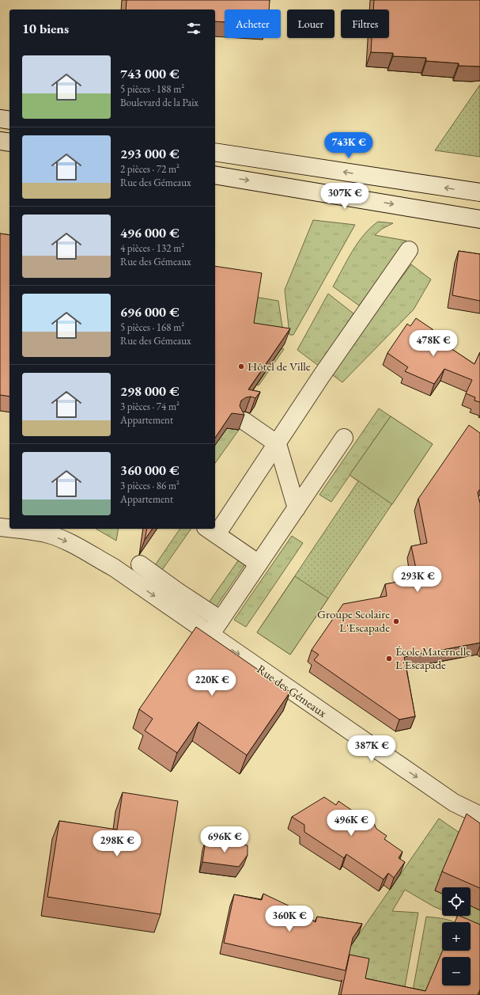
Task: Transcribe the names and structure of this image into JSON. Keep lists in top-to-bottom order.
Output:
{
  "streets": {
    "street": ["Rue des Gémeaux"]
  },
  "one_way": ["Rue des Gémeaux"],
  "places": ["Hôtel de Ville", "Groupe Scolaire L'Escapade", "École Maternelle L'Escapade"],
  "page": {
    "chip": ["Acheter", "Louer", "Filtres"],
    "heading": "10 biens",
    "list": [
      {
        "name": "743 000 €",
        "note": "5 pièces · 188 m² · Boulevard de la Paix"
      },
      {
        "name": "293 000 €",
        "note": "2 pièces · 72 m² · Rue des Gémeaux"
      },
      {
        "name": "496 000 €",
        "note": "4 pièces · 132 m² · Rue des Gémeaux"
      },
      {
        "name": "696 000 €",
        "note": "5 pièces · 168 m² · Rue des Gémeaux"
      },
      {
        "name": "298 000 €",
        "note": "3 pièces · 74 m² · Appartement"
      },
      {
        "name": "360 000 €",
        "note": "3 pièces · 86 m² · Appartement"
      }
    ],
    "price": [
      "743K €",
      "307K €",
      "478K €",
      "293K €",
      "220K €",
      "387K €",
      "496K €",
      "696K €",
      "298K €",
      "360K €"
    ],
    "map_buttons": ["+", "−"]
  }
}
